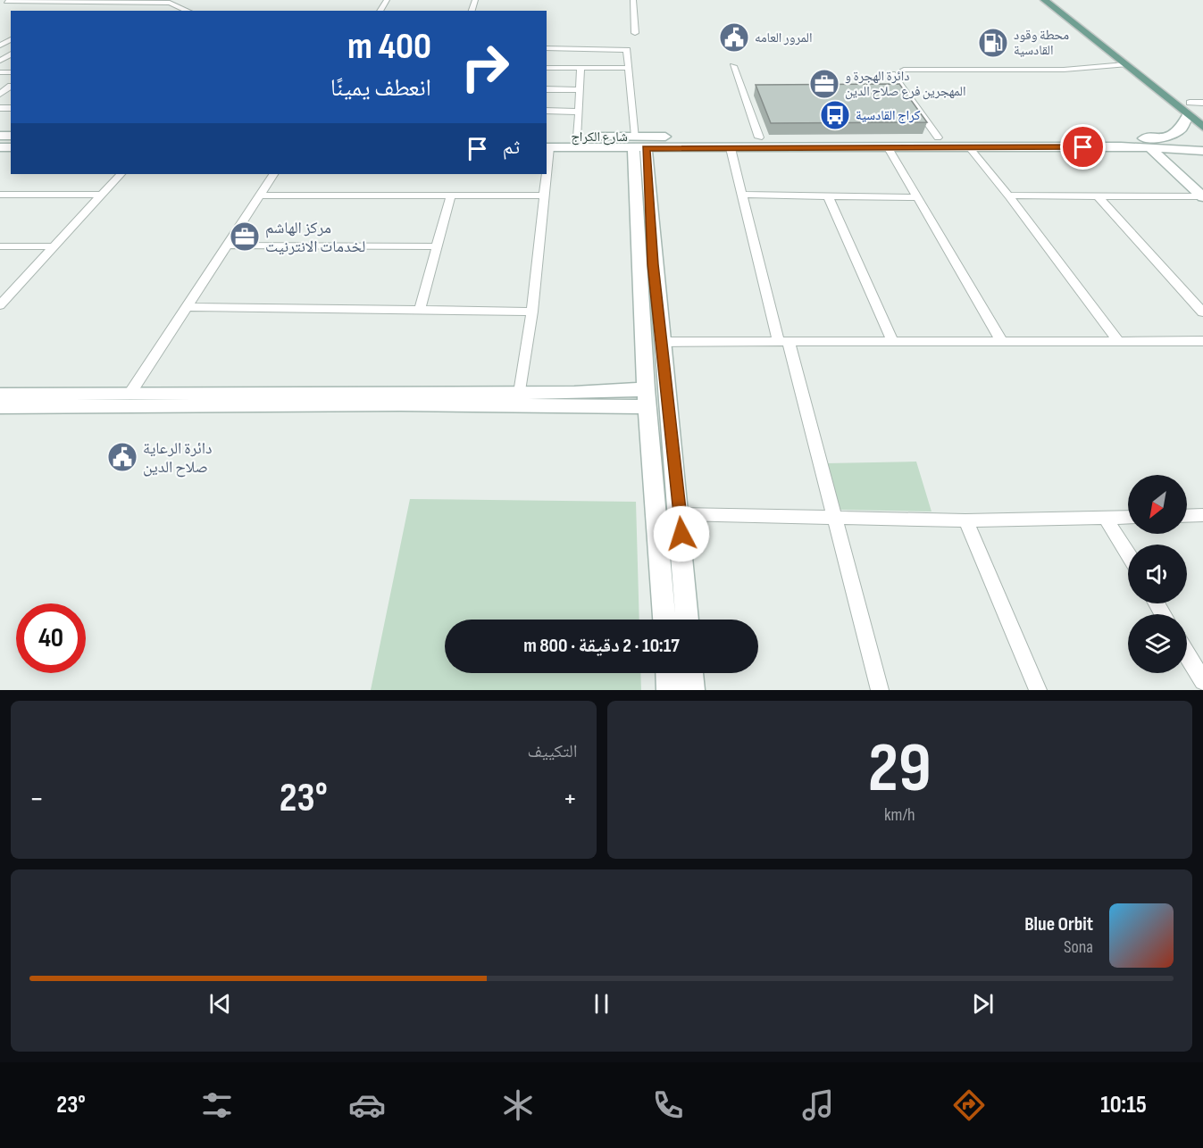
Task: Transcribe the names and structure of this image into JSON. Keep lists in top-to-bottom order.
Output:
{
  "streets": {
    "street": ["شارع الكراج"]
  },
  "places": {
    "public building": ["المرور العامه", "دائرة الرعاية صلاح الدين"],
    "fuel station": ["محطة وقود القادسية"],
    "office": ["دائرة الهجرة و المهجرين فرع صلاح الدين", "مركز الهاشم لخدمات الانترنيت"],
    "bus stop": ["كراج القادسية"]
  },
  "north": "bottom left",
  "page": {
    "turn": ["400 m", "انعطف يمينًا"],
    "then": "ثم",
    "limit": "40",
    "trip": "10:17 · 2 دقيقة · 800 m",
    "tile": [
      ["29", "km/h"],
      "التكييف"
    ],
    "heat": ["−", "23°", "+"],
    "song": ["Blue Orbit", "Sona"],
    "tabs": ["10:15", "23°"]
  }
}
